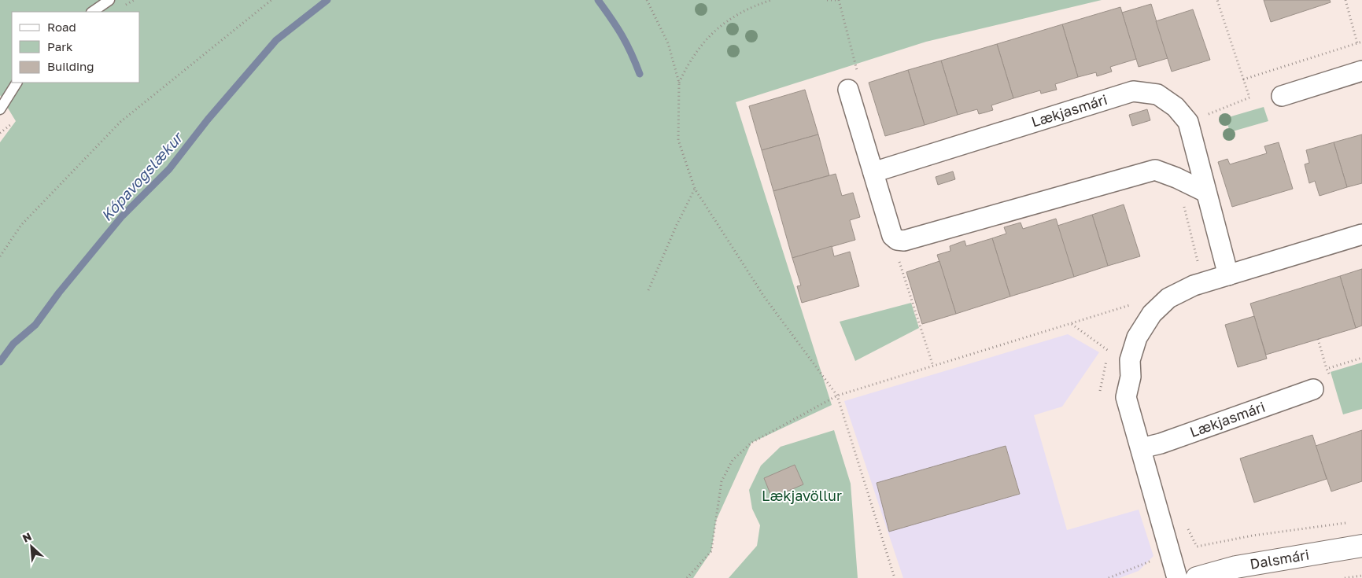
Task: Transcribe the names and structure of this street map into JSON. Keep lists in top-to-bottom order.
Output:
{
  "streets": {
    "street": ["Lækjasmári", "Dalsmári"]
  },
  "water": ["Kópavogslækur"],
  "parks": ["Lækjavöllur"],
  "legend": ["Road", "Park", "Building"],
  "north": "top left"
}
